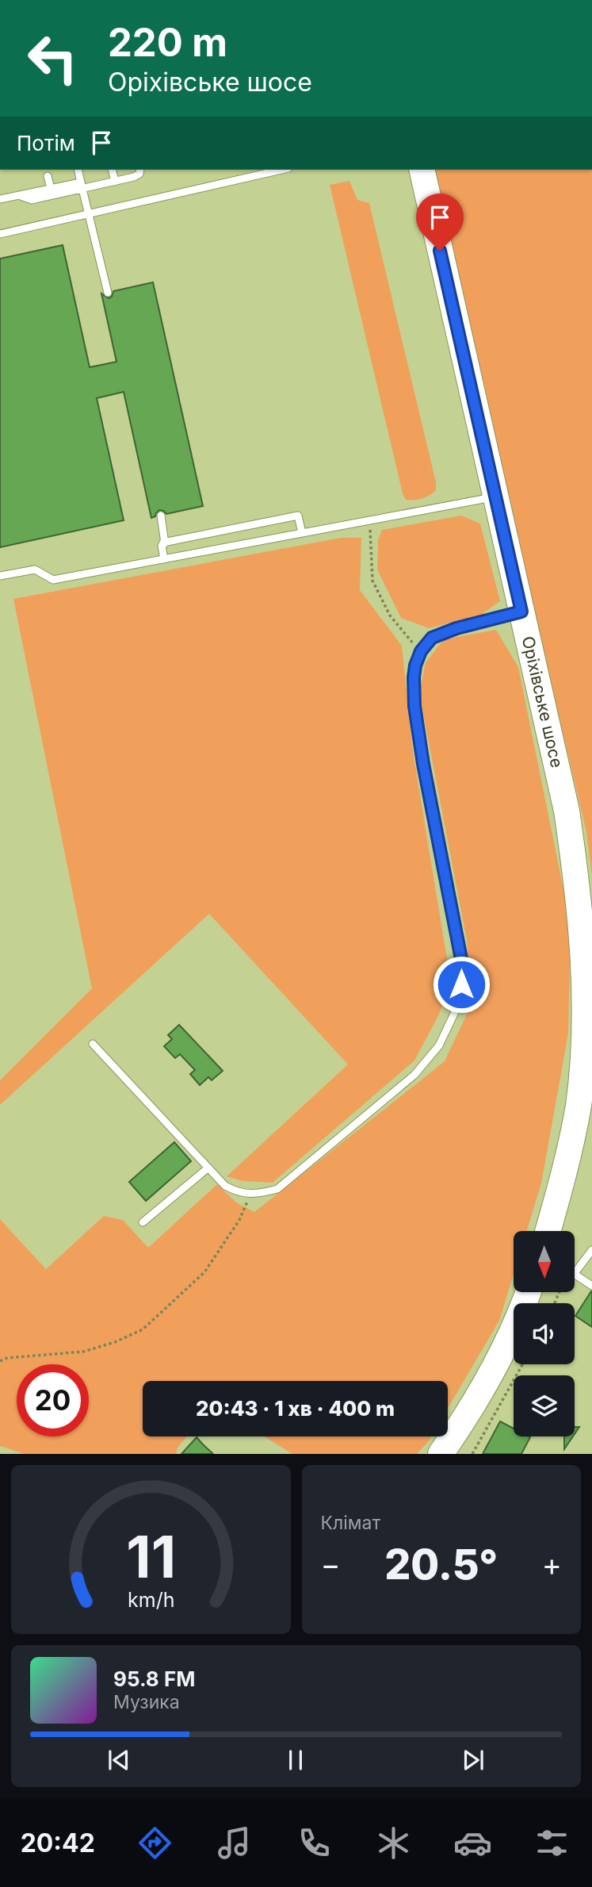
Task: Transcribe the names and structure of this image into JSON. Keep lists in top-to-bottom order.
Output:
{
  "streets": {
    "highway": ["Оріхівське шосе"]
  },
  "north": "bottom",
  "page": {
    "turn": ["220 m", "Оріхівське шосе"],
    "then": "Потім",
    "limit": "20",
    "trip": "20:43 · 1 хв · 400 m",
    "tile": "Клімат",
    "heat": ["−", "20.5°", "+"],
    "song": ["95.8 FM", "Музика"],
    "tabs": "20:42",
    "gauge": ["11", "km/h"]
  }
}
